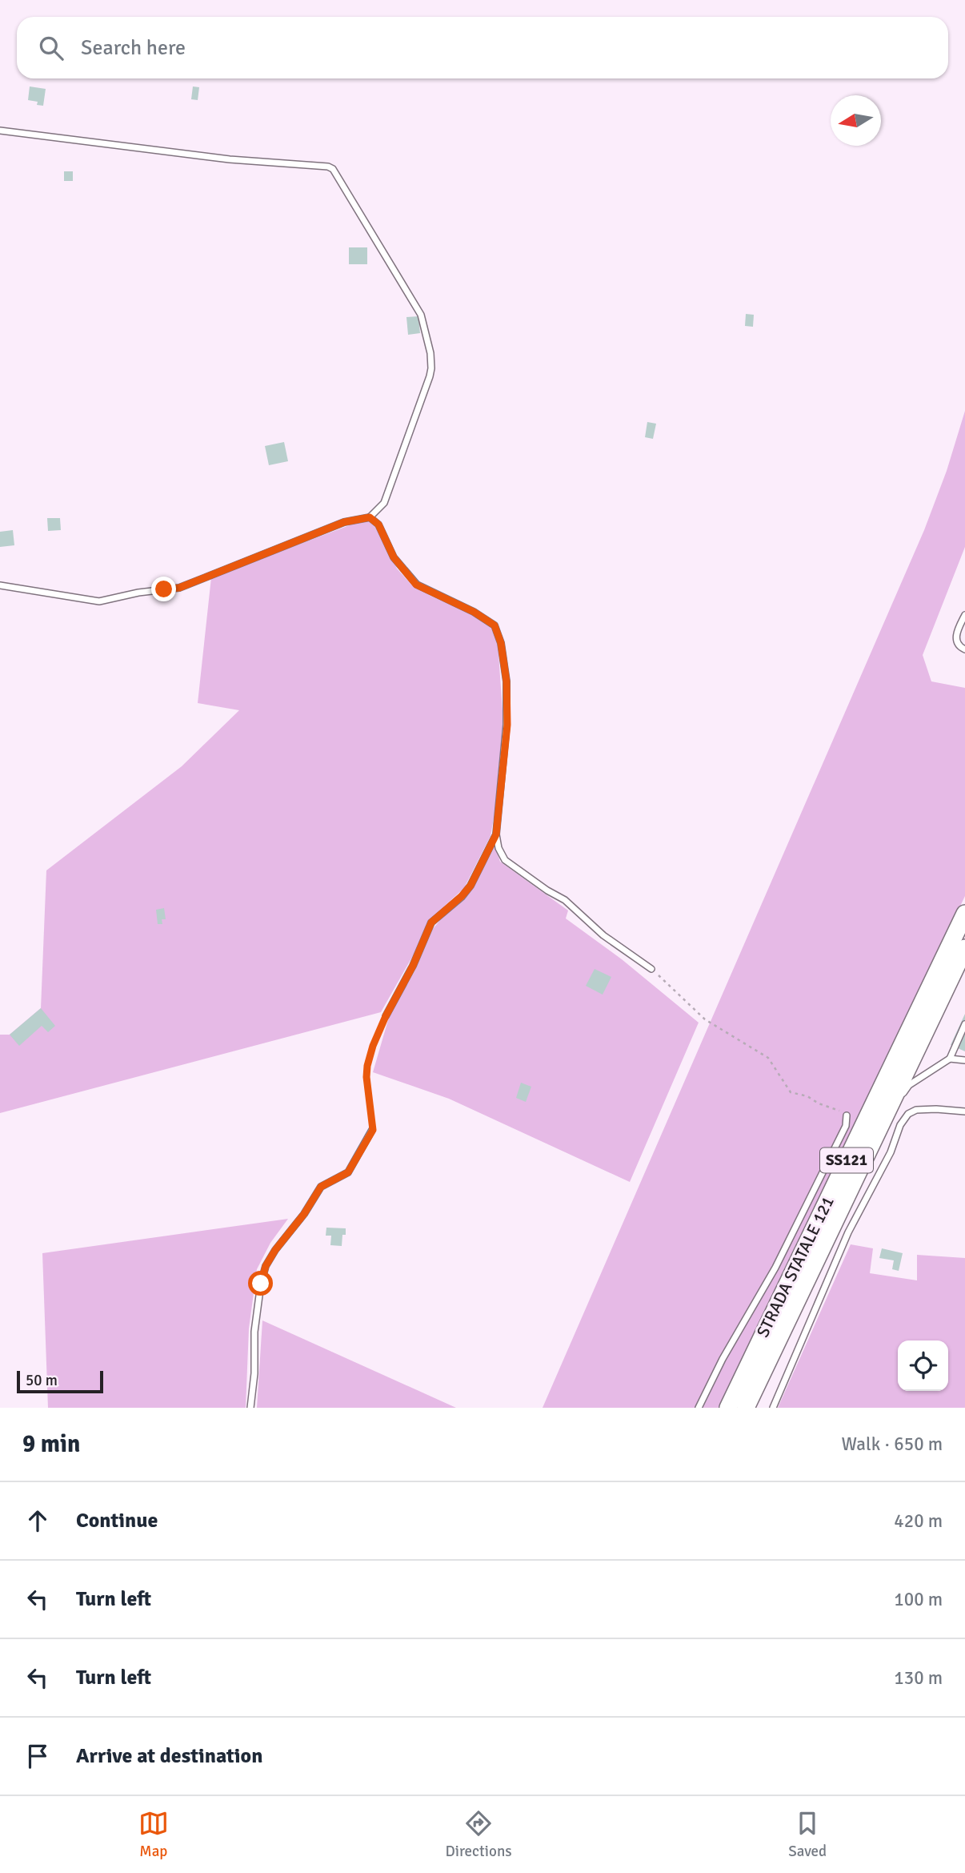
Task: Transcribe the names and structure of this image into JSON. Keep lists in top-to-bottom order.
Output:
{
  "streets": {
    "main road": ["SS121", "STRADA STATALE 121"]
  },
  "scale_bar": "50 m",
  "north": "left",
  "page": {
    "search": "Search here",
    "scale": "50 m",
    "heading": ["9 min", "Walk · 650 m"],
    "list": [
      ["Continue", "420 m"],
      ["Turn left", "100 m"],
      ["Turn left", "130 m"],
      "Arrive at destination"
    ],
    "nav": ["Map", "Directions", "Saved"]
  }
}
